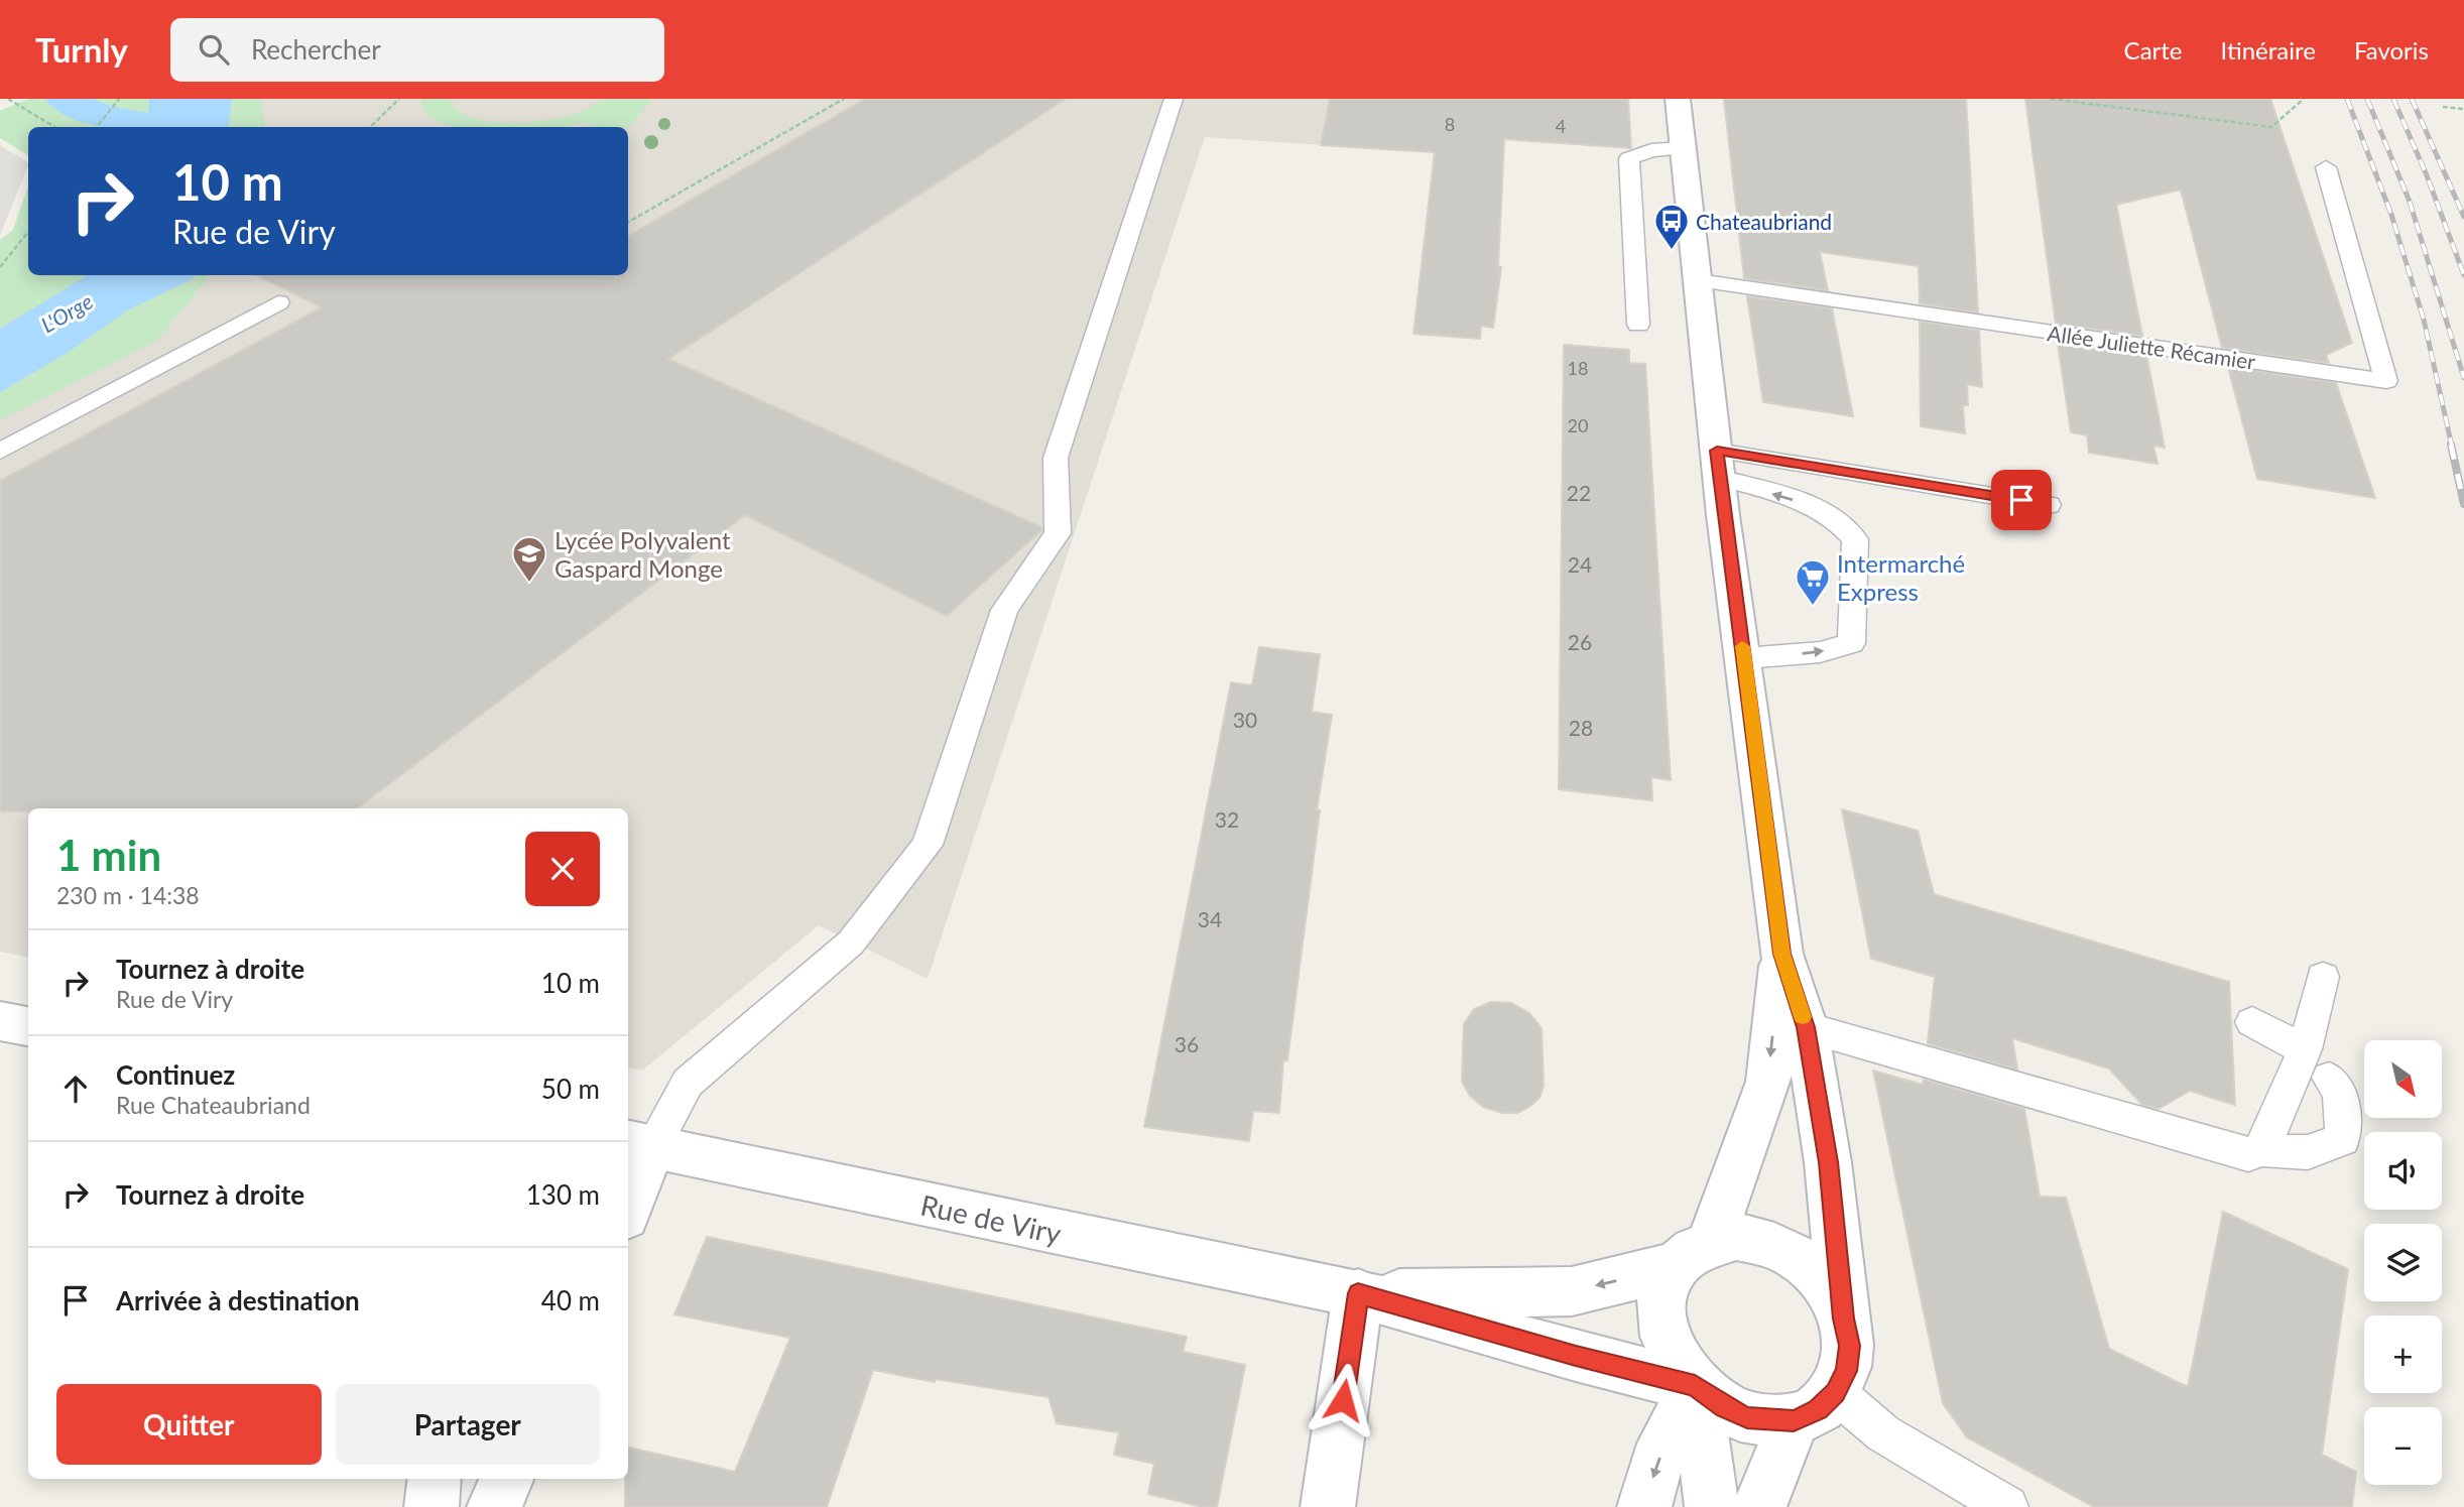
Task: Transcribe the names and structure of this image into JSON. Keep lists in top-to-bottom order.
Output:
{
  "streets": {
    "street": ["Rue de Viry"],
    "lane": ["Allée Juliette Récamier"]
  },
  "water": ["L'Orge"],
  "places": {
    "bus stop": ["Chateaubriand"],
    "school or university": ["Lycée Polyvalent Gaspard Monge"],
    "supermarket": ["Intermarché Express"]
  },
  "house_numbers": [
    "8",
    "4",
    "18",
    "20",
    "22",
    "24",
    "26",
    "30",
    "28",
    "32",
    "34",
    "36"
  ],
  "north": "bottom right",
  "page": {
    "header": "Turnly",
    "search": "Rechercher",
    "nav": ["Carte", "Itinéraire", "Favoris"],
    "turn": ["10 m", "Rue de Viry"],
    "heading": ["1 min", "230 m · 14:38"],
    "list": [
      {
        "name": "Tournez à droite",
        "note": "Rue de Viry",
        "value": "10 m"
      },
      {
        "name": "Continuez",
        "note": "Rue Chateaubriand",
        "value": "50 m"
      },
      {
        "name": "Tournez à droite",
        "value": "130 m"
      },
      {
        "name": "Arrivée à destination",
        "value": "40 m"
      }
    ],
    "map_buttons": ["+", "−"],
    "buttons": ["Quitter", "Partager"]
  }
}
